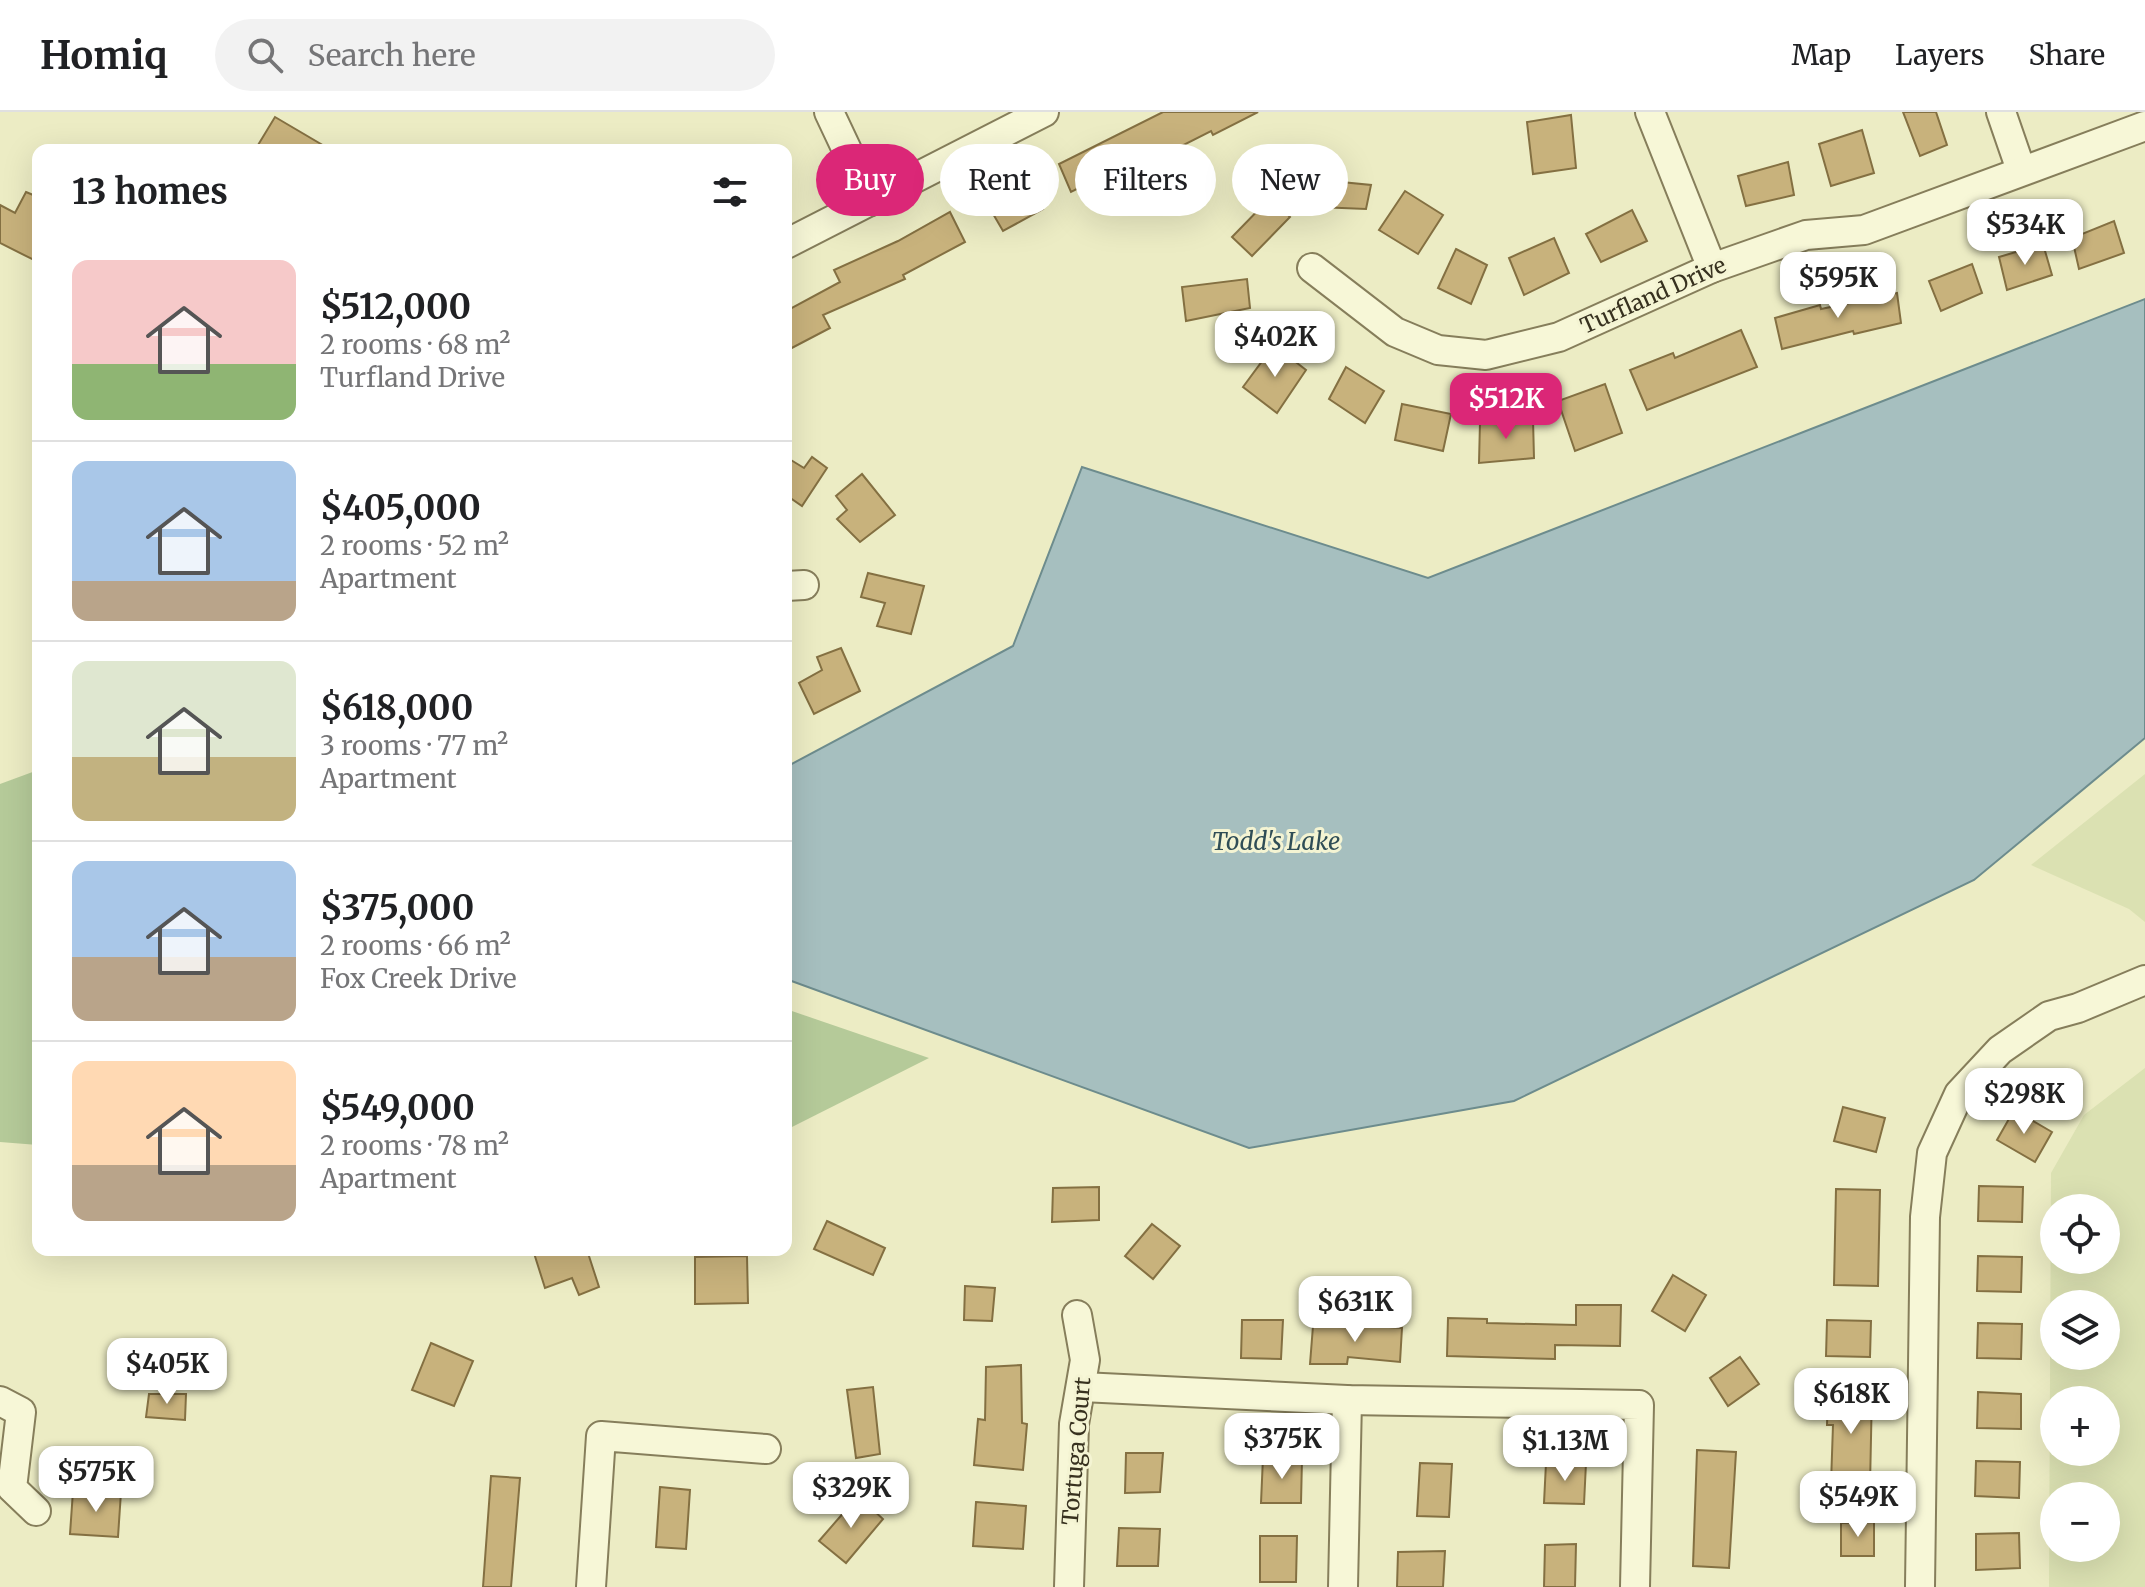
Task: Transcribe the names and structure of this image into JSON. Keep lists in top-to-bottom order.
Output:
{
  "streets": {
    "street": ["Turfland Drive", "Tortuga Court"]
  },
  "water": ["Todd's Lake"],
  "page": {
    "header": "Homiq",
    "search": "Search here",
    "nav": ["Map", "Layers", "Share"],
    "chip": [
      "Buy",
      "Rent",
      "Filters",
      "New"
    ],
    "heading": "13 homes",
    "price": [
      "$534K",
      "$595K",
      "$402K",
      "$512K",
      "$298K",
      "$631K",
      "$405K",
      "$618K",
      "$375K",
      "$1.13M",
      "$575K",
      "$329K",
      "$549K"
    ],
    "list": [
      {
        "name": "$512,000",
        "note": "2 rooms · 68 m² · Turfland Drive"
      },
      {
        "name": "$405,000",
        "note": "2 rooms · 52 m² · Apartment"
      },
      {
        "name": "$618,000",
        "note": "3 rooms · 77 m² · Apartment"
      },
      {
        "name": "$375,000",
        "note": "2 rooms · 66 m² · Fox Creek Drive"
      },
      {
        "name": "$549,000",
        "note": "2 rooms · 78 m² · Apartment"
      }
    ],
    "map_buttons": ["+", "−"]
  }
}
